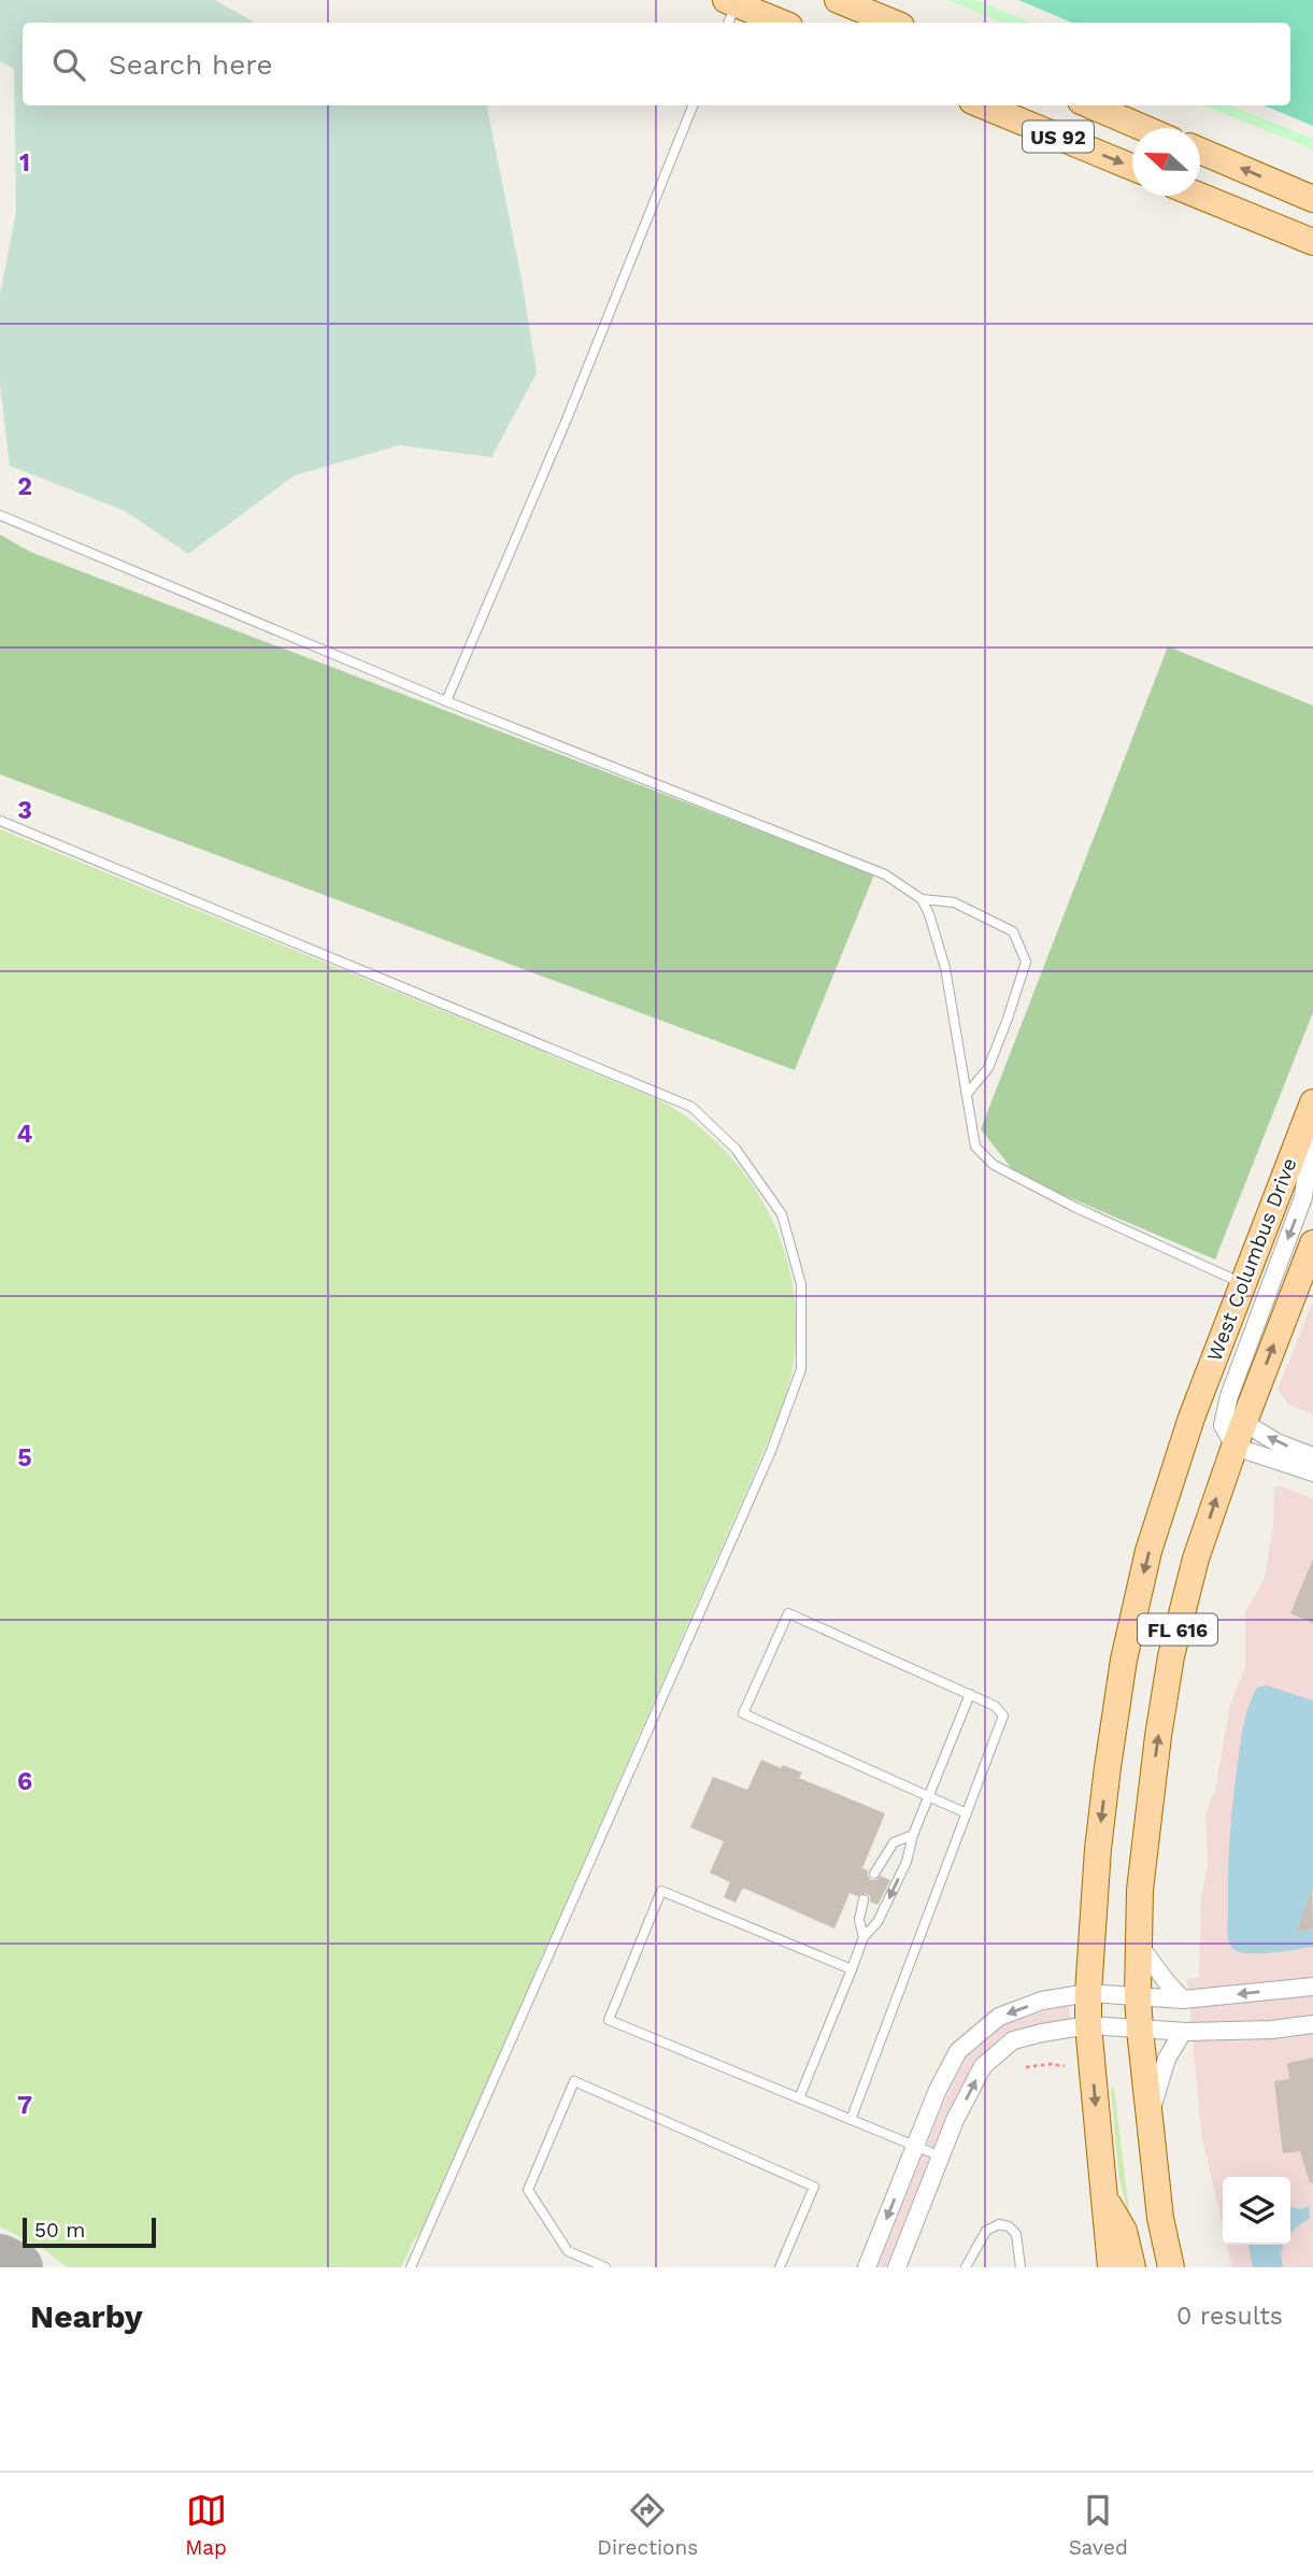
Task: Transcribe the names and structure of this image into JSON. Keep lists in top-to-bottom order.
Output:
{
  "streets": {
    "main road": ["US 92", "West Columbus Drive", "FL 616"]
  },
  "crossings": [
    ["West Columbus Drive", "FL 616"]
  ],
  "scale_bar": "50 m",
  "north": "left",
  "page": {
    "search": "Search here",
    "scale": "50 m",
    "heading": ["Nearby", "0 results"],
    "nav": ["Map", "Directions", "Saved"]
  },
  "grid": {
    "rows": [
      "1",
      "2",
      "3",
      "4",
      "5",
      "6",
      "7"
    ]
  }
}
